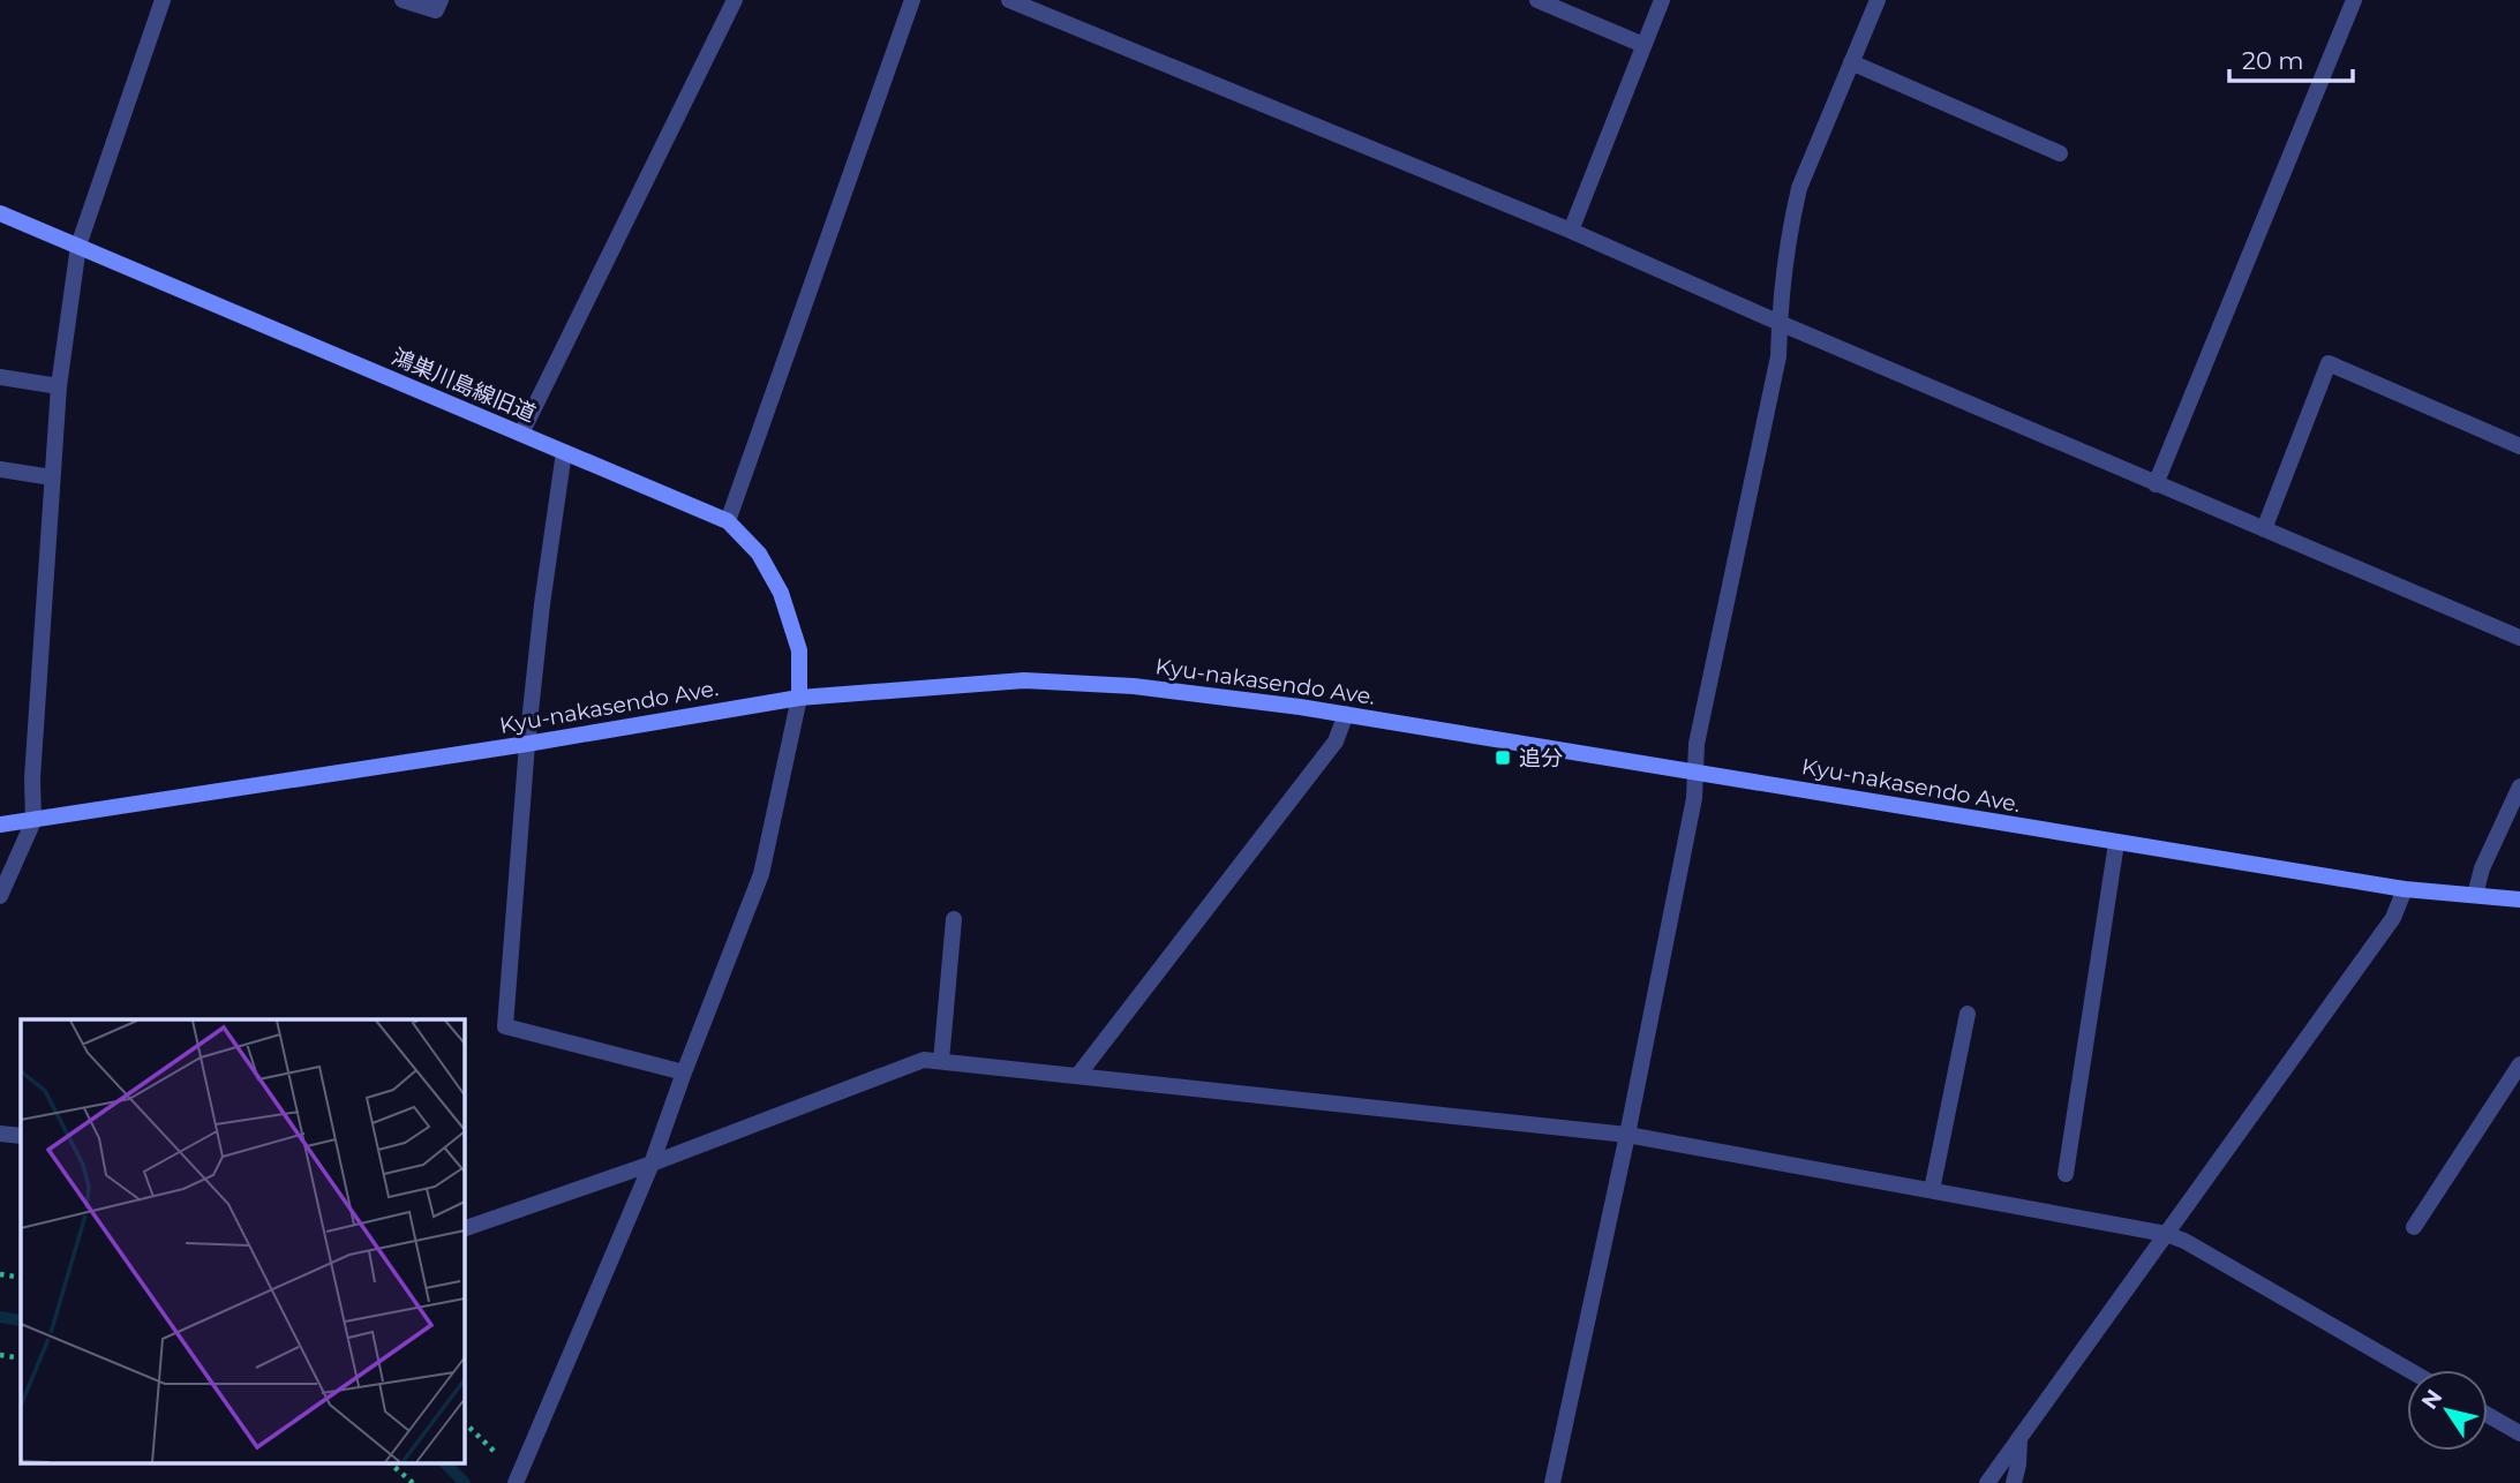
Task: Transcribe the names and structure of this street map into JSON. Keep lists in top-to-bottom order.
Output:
{
  "streets": {
    "main road": ["鴻巣川島線旧道", "Kyu-nakasendo Ave."]
  },
  "crossings": [
    ["鴻巣川島線旧道", "Kyu-nakasendo Ave."]
  ],
  "places": {
    "transit": ["追分"]
  },
  "scale_bar": "20 m",
  "north": "top left"
}
